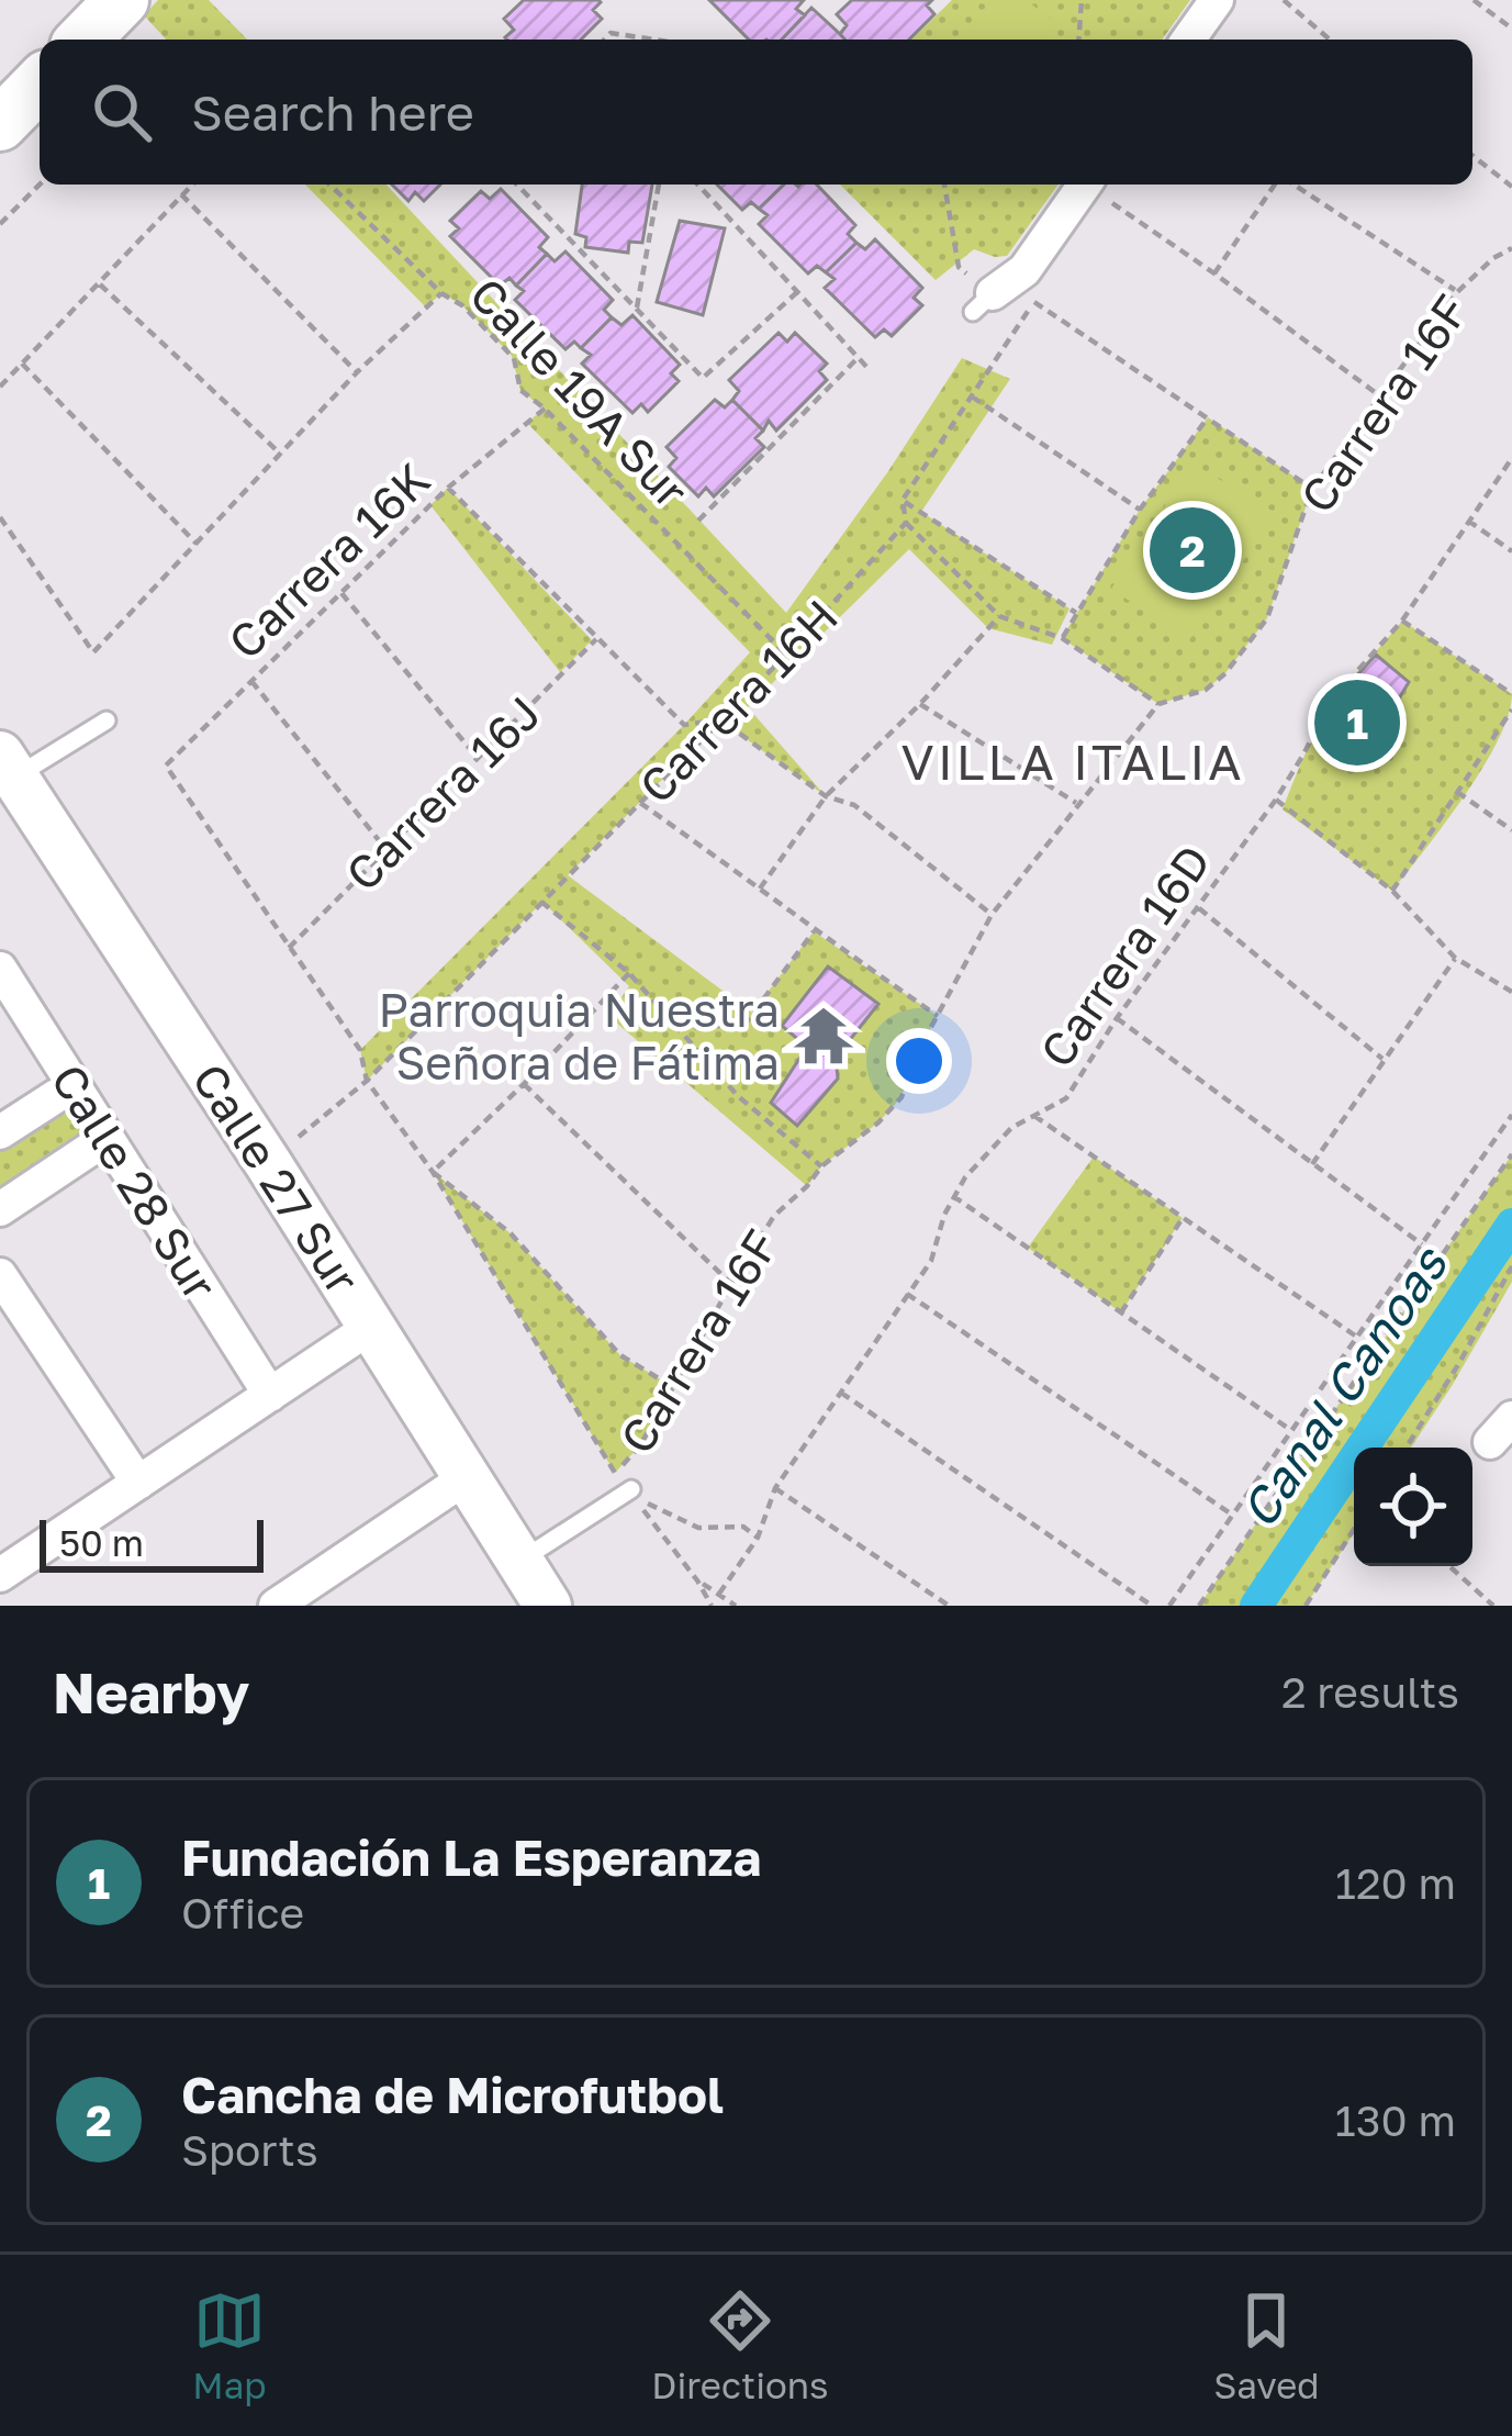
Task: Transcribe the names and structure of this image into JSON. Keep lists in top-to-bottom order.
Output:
{
  "streets": {
    "street": ["Calle 27 Sur", "Calle 28 Sur"],
    "path": [
      "Calle 19A Sur",
      "Carrera 16F",
      "Carrera 16K",
      "Carrera 16H",
      "Carrera 16J",
      "Carrera 16D"
    ]
  },
  "crossings": [
    ["Calle 19A Sur", "Carrera 16K"],
    ["Calle 19A Sur", "Carrera 16H"],
    ["Carrera 16K", "Carrera 16J"],
    ["Carrera 16H", "Calle 27 Sur"]
  ],
  "districts": ["VILLA ITALIA"],
  "water": ["Canal Canoas"],
  "places": {
    "temple": ["Parroquia Nuestra Señora de Fátima"]
  },
  "scale_bar": "50 m",
  "page": {
    "search": "Search here",
    "pins": ["2", "1"],
    "scale": "50 m",
    "heading": ["Nearby", "2 results"],
    "list": [
      {
        "mark": "1",
        "name": "Fundación La Esperanza",
        "note": "Office",
        "value": "120 m"
      },
      {
        "mark": "2",
        "name": "Cancha de Microfutbol",
        "note": "Sports",
        "value": "130 m"
      }
    ],
    "nav": ["Map", "Directions", "Saved"]
  }
}
